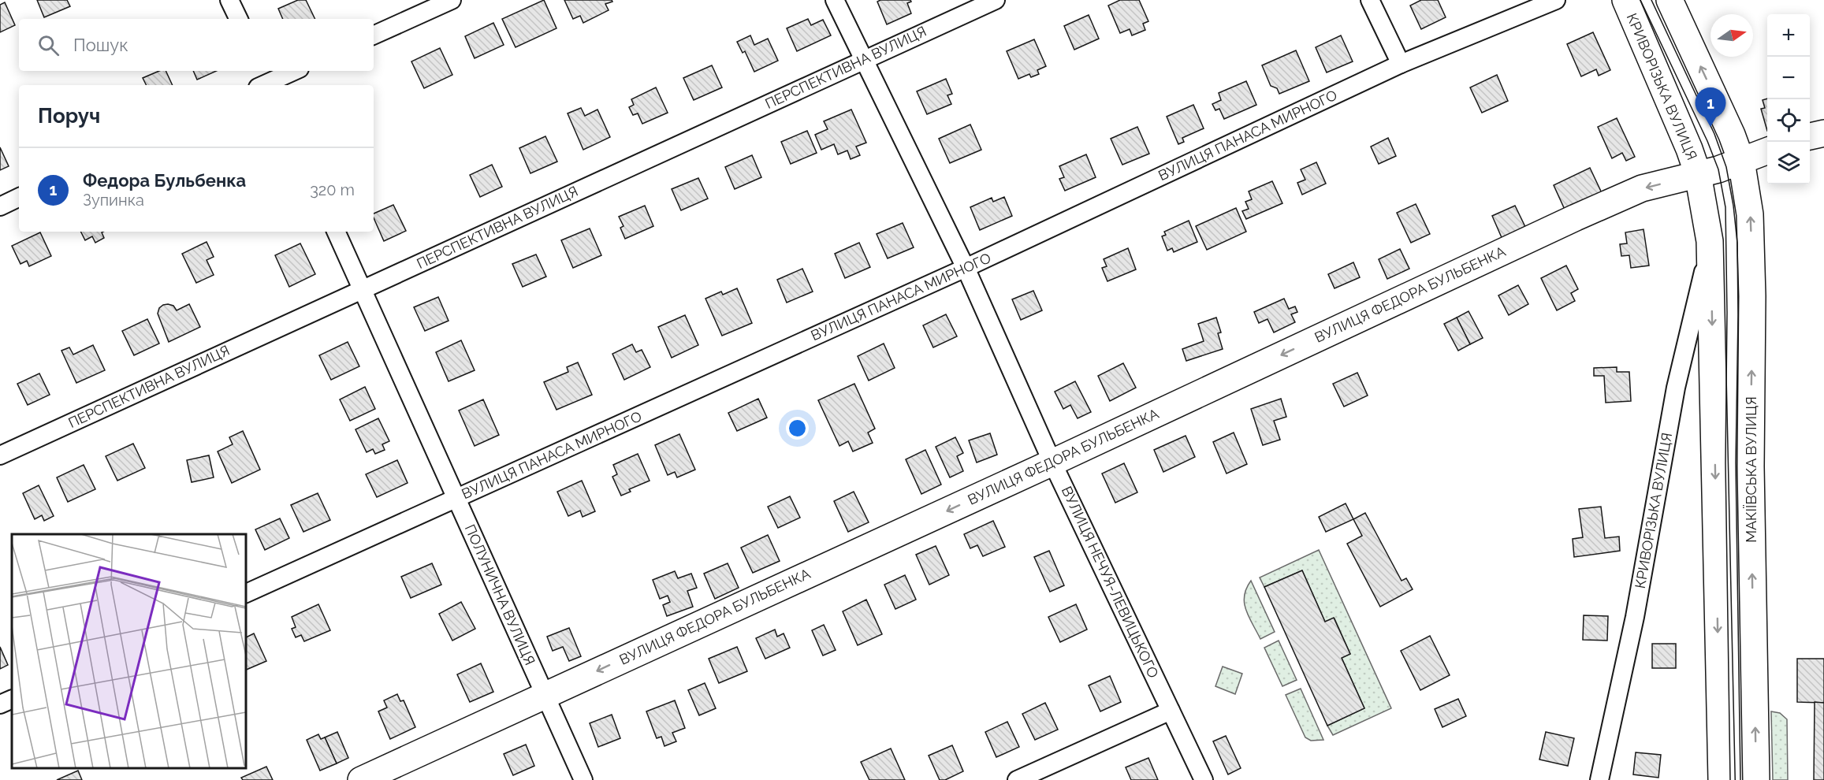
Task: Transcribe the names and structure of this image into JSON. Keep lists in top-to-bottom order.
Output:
{
  "streets": {
    "street": [
      "ПЕРСПЕКТИВНА ВУЛИЦЯ",
      "КРИВОРІЗЬКА ВУЛИЦЯ",
      "ВУЛИЦЯ ПАНАСА МИРНОГО",
      "ВУЛИЦЯ ФЕДОРА БУЛЬБЕНКА",
      "МАКІЇВСЬКА ВУЛИЦЯ",
      "ВУЛИЦЯ НЕЧУЯ-ЛЕВИЦЬКОГО",
      "ПОЛУНИЧНА ВУЛИЦЯ"
    ]
  },
  "crossings": [
    ["ПЕРСПЕКТИВНА ВУЛИЦЯ", "ВУЛИЦЯ НЕЧУЯ-ЛЕВИЦЬКОГО"],
    ["ПЕРСПЕКТИВНА ВУЛИЦЯ", "ПОЛУНИЧНА ВУЛИЦЯ"],
    ["КРИВОРІЗЬКА ВУЛИЦЯ", "ВУЛИЦЯ ФЕДОРА БУЛЬБЕНКА"],
    ["ВУЛИЦЯ ПАНАСА МИРНОГО", "ВУЛИЦЯ НЕЧУЯ-ЛЕВИЦЬКОГО"],
    ["ВУЛИЦЯ ПАНАСА МИРНОГО", "ПОЛУНИЧНА ВУЛИЦЯ"],
    ["ВУЛИЦЯ ФЕДОРА БУЛЬБЕНКА", "МАКІЇВСЬКА ВУЛИЦЯ"],
    ["ВУЛИЦЯ ФЕДОРА БУЛЬБЕНКА", "ВУЛИЦЯ НЕЧУЯ-ЛЕВИЦЬКОГО"],
    ["ВУЛИЦЯ ФЕДОРА БУЛЬБЕНКА", "ПОЛУНИЧНА ВУЛИЦЯ"]
  ],
  "one_way": ["ВУЛИЦЯ ФЕДОРА БУЛЬБЕНКА"],
  "north": "right",
  "page": {
    "map_buttons": ["+", "−"],
    "search": "Пошук",
    "heading": "Поруч",
    "pins": "1",
    "list": [
      {
        "mark": "1",
        "name": "Федора Бульбенка",
        "note": "Зупинка",
        "value": "320 m"
      }
    ]
  }
}
